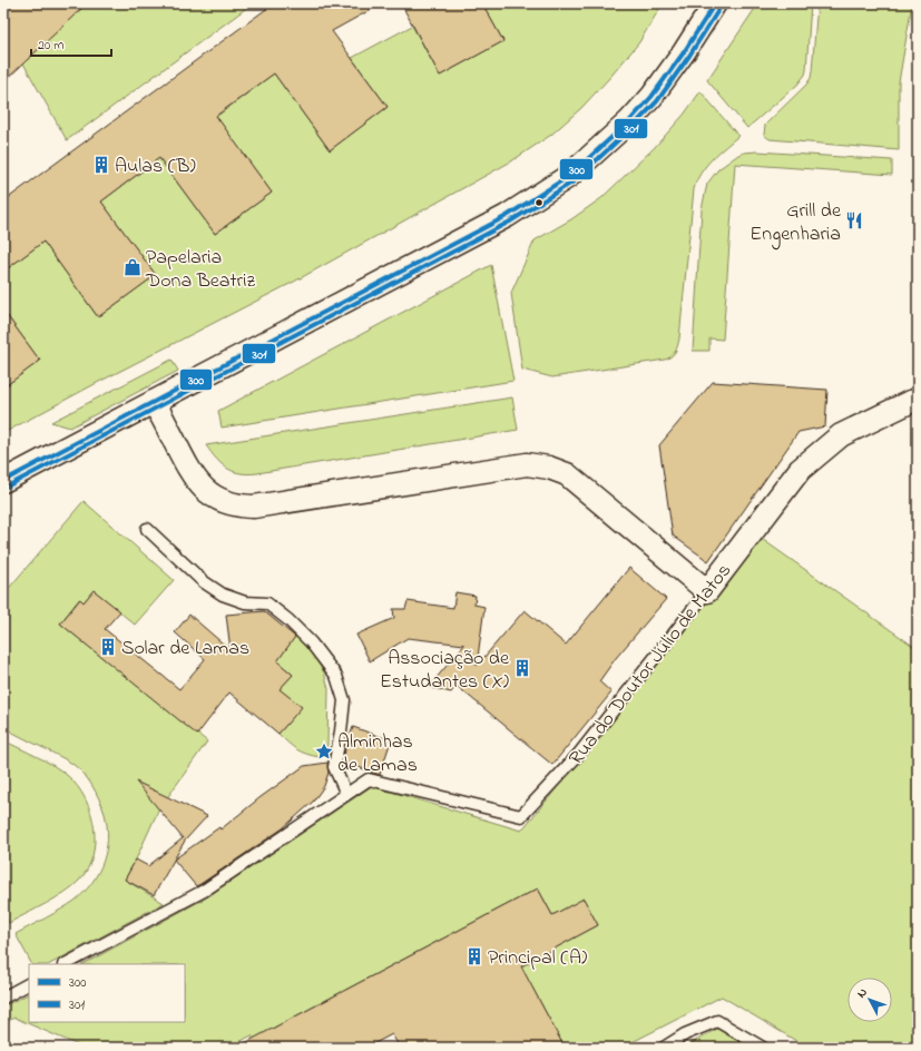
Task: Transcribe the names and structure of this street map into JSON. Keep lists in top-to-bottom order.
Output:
{
  "streets": {
    "street": ["Rua do Doutor Júlio de Matos"]
  },
  "places": {
    "building": [
      "Aulas (B)",
      "Solar de Lamas",
      "Associação de Estudantes (X)",
      "Principal (A)"
    ],
    "restaurant": ["Grill de Engenharia"],
    "shop": ["Papelaria Dona Beatriz"],
    "place": ["Alminhas de Lamas"]
  },
  "lines": ["transit line 300", "transit line 301"],
  "legend": ["300", "301"],
  "scale_bar": "20 m",
  "north": "top left"
}
